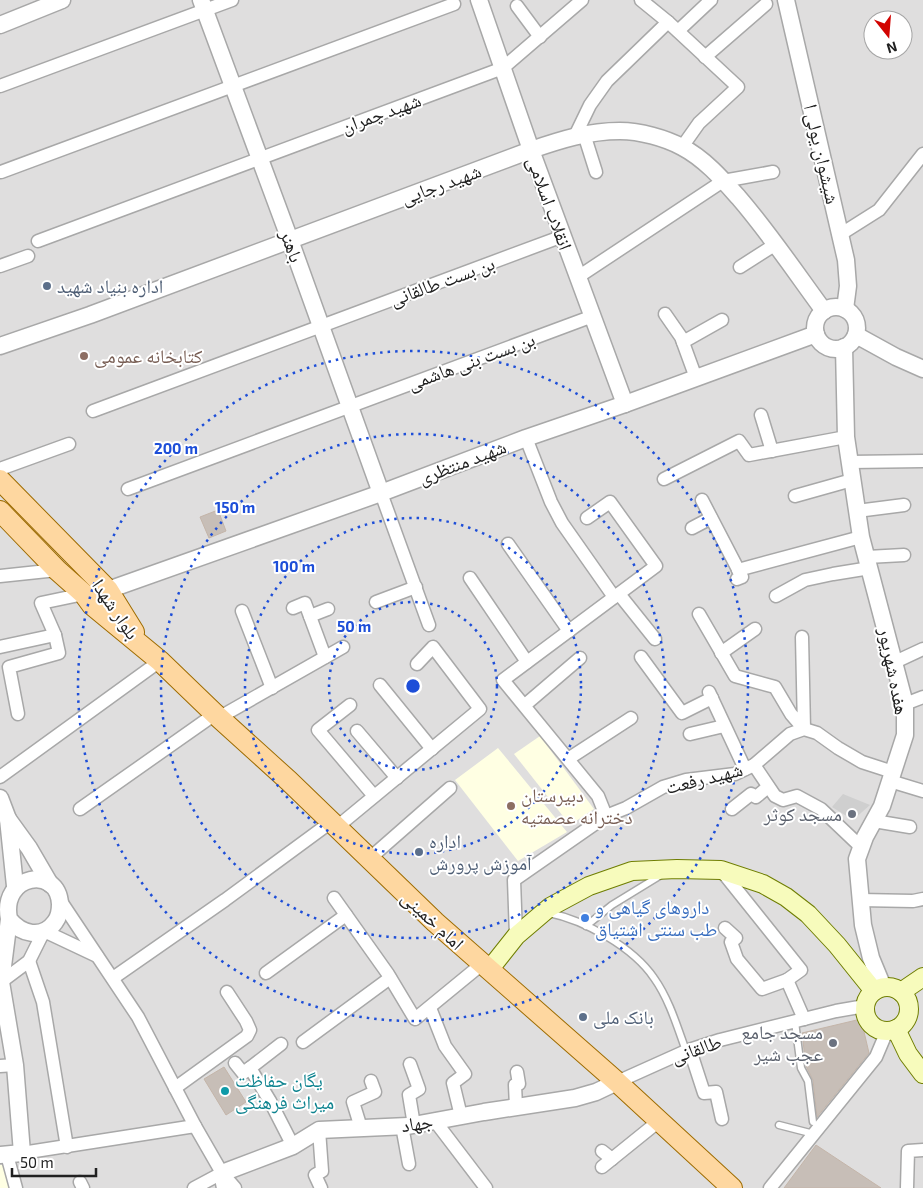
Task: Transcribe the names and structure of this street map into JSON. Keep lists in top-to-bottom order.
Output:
{
  "streets": {
    "main road": ["بلوار شهدا", "امام خمینی"],
    "street": [
      "شهید چمران",
      "شیشوان یولی ا",
      "شهید رجایی",
      "انقلاب اسلامی",
      "باهنر",
      "بن بست طالقانی",
      "بن بست بنی هاشمی",
      "شهید منتظری",
      "هفده شهریور",
      "شهید رفعت",
      "طالقانی",
      "جهاد"
    ]
  },
  "crossings": [
    ["شهید چمران", "انقلاب اسلامی"],
    ["شهید چمران", "باهنر"],
    ["شیشوان یولی ا", "شهید رجایی"],
    ["شیشوان یولی ا", "شهید منتظری"],
    ["شیشوان یولی ا", "هفده شهریور"],
    ["شهید رجایی", "انقلاب اسلامی"],
    ["شهید رجایی", "باهنر"],
    ["شهید رجایی", "شهید منتظری"],
    ["شهید رجایی", "هفده شهریور"],
    ["انقلاب اسلامی", "بن بست طالقانی"],
    ["انقلاب اسلامی", "بن بست بنی هاشمی"],
    ["انقلاب اسلامی", "شهید منتظری"],
    ["باهنر", "بن بست طالقانی"],
    ["باهنر", "بن بست بنی هاشمی"],
    ["باهنر", "شهید منتظری"],
    ["شهید منتظری", "بلوار شهدا"],
    ["شهید منتظری", "هفده شهریور"],
    ["بلوار شهدا", "امام خمینی"],
    ["هفده شهریور", "طالقانی"],
    ["امام خمینی", "طالقانی"],
    ["امام خمینی", "جهاد"],
    ["طالقانی", "جهاد"]
  ],
  "places": [
    "اداره بنیاد شهید",
    "کتابخانه عمومی",
    "دبیرستان دخترانه عصمتیه",
    "مسجد کوثر",
    "اداره آموزش پرورش",
    "داروهای گیاهی و طب سنتی اشتیاق",
    "بانک ملی",
    "مسجد جامع عجب شیر",
    "یگان حفاظت میراث فرهنگی"
  ],
  "scale_bar": "50 m",
  "north": "bottom",
  "rings": [
    "200 m",
    "150 m",
    "100 m",
    "50 m"
  ]
}
